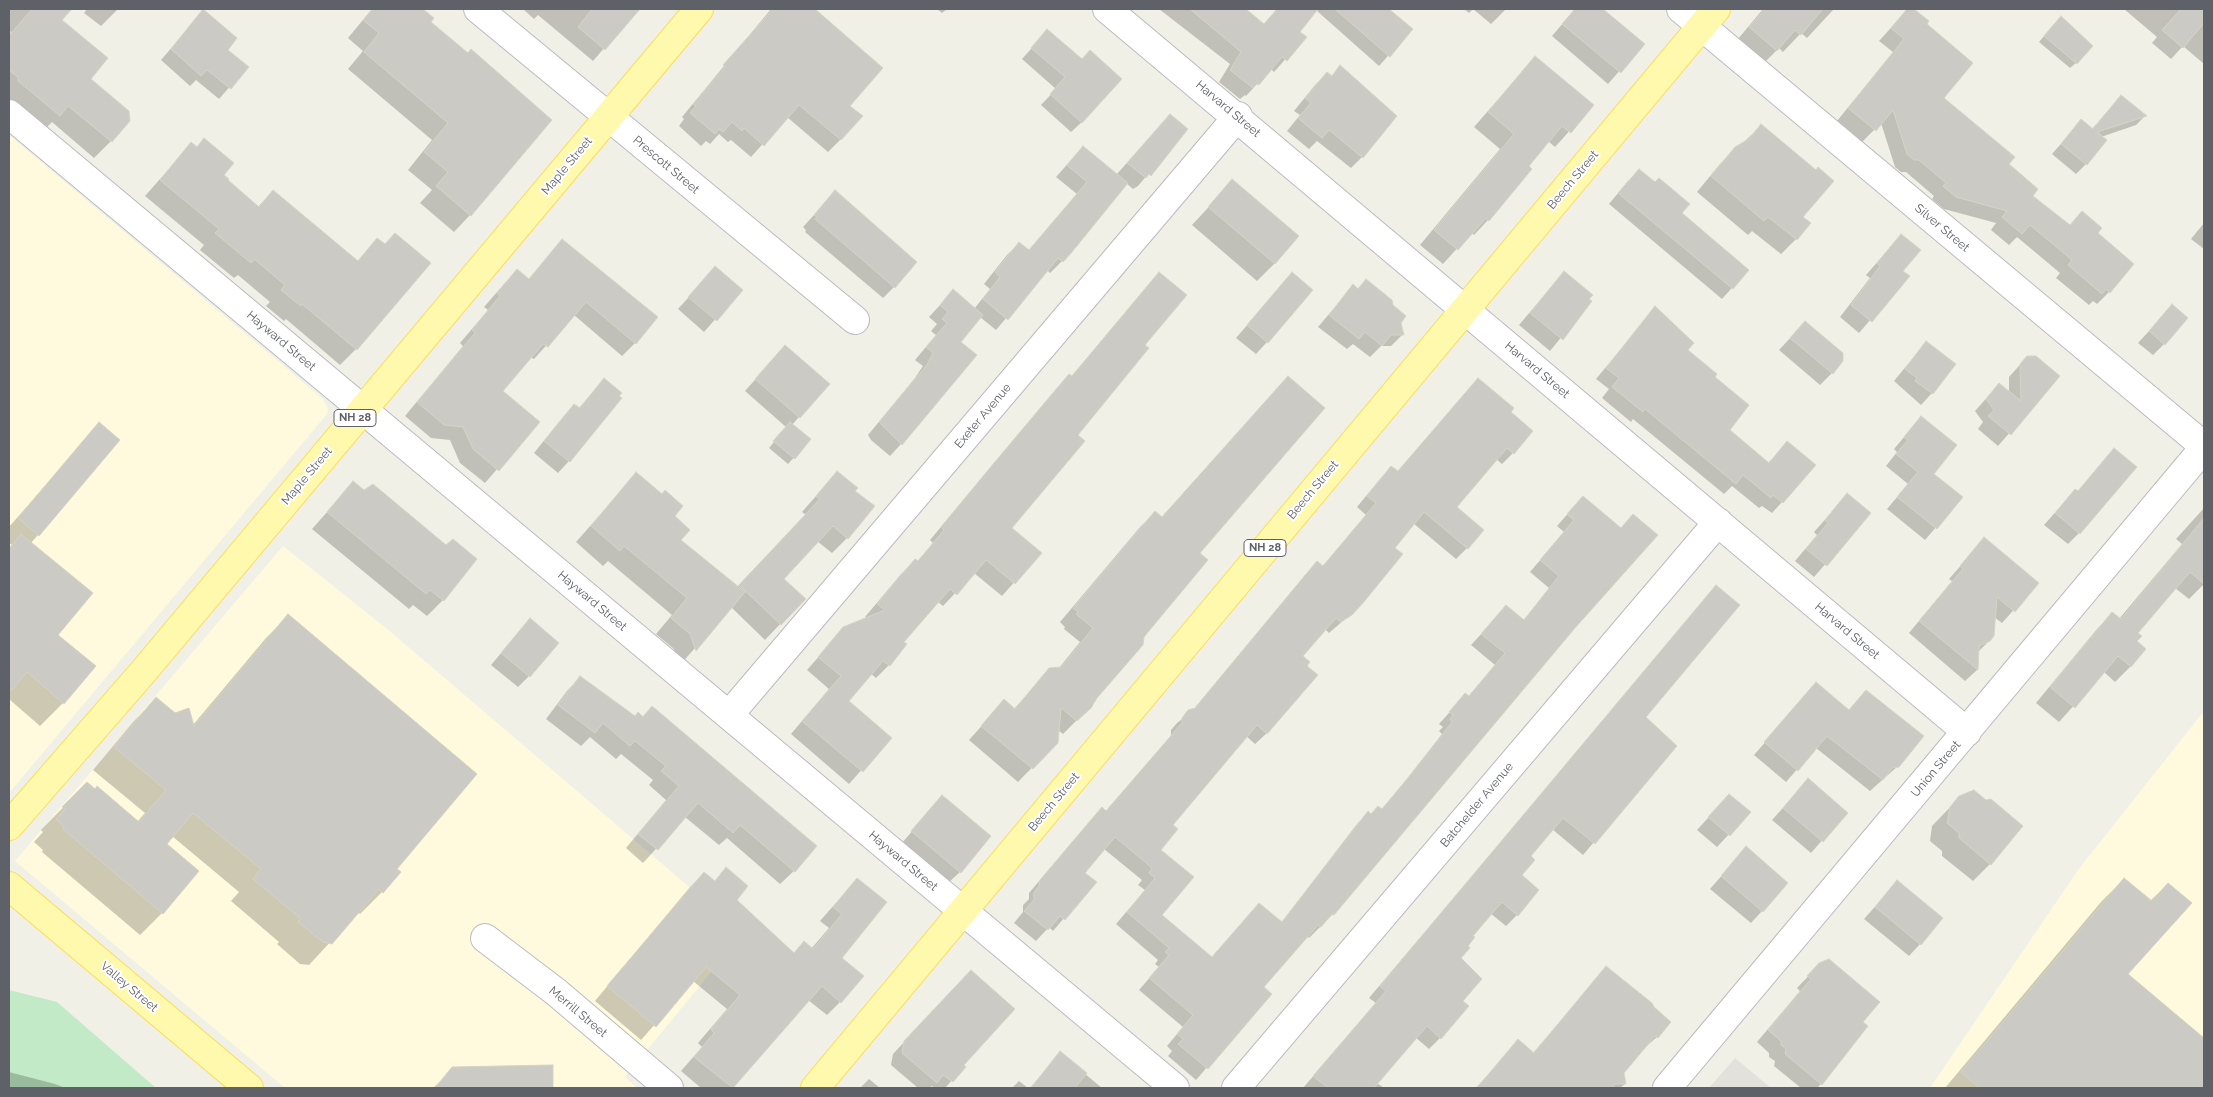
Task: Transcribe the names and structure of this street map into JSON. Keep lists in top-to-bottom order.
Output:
{
  "streets": {
    "main road": [
      "Maple Street",
      "Beech Street",
      "NH 28",
      "Valley Street"
    ],
    "street": [
      "Harvard Street",
      "Prescott Street",
      "Silver Street",
      "Hayward Street",
      "Exeter Avenue",
      "Union Street",
      "Batchelder Avenue",
      "Merrill Street"
    ]
  },
  "crossings": [
    ["Harvard Street", "Beech Street"],
    ["Harvard Street", "Exeter Avenue"],
    ["Harvard Street", "Union Street"],
    ["Harvard Street", "Batchelder Avenue"],
    ["Prescott Street", "Maple Street"],
    ["Maple Street", "Hayward Street"],
    ["Beech Street", "Silver Street"],
    ["Beech Street", "Hayward Street"],
    ["Silver Street", "Union Street"],
    ["Hayward Street", "Exeter Avenue"]
  ]
}
